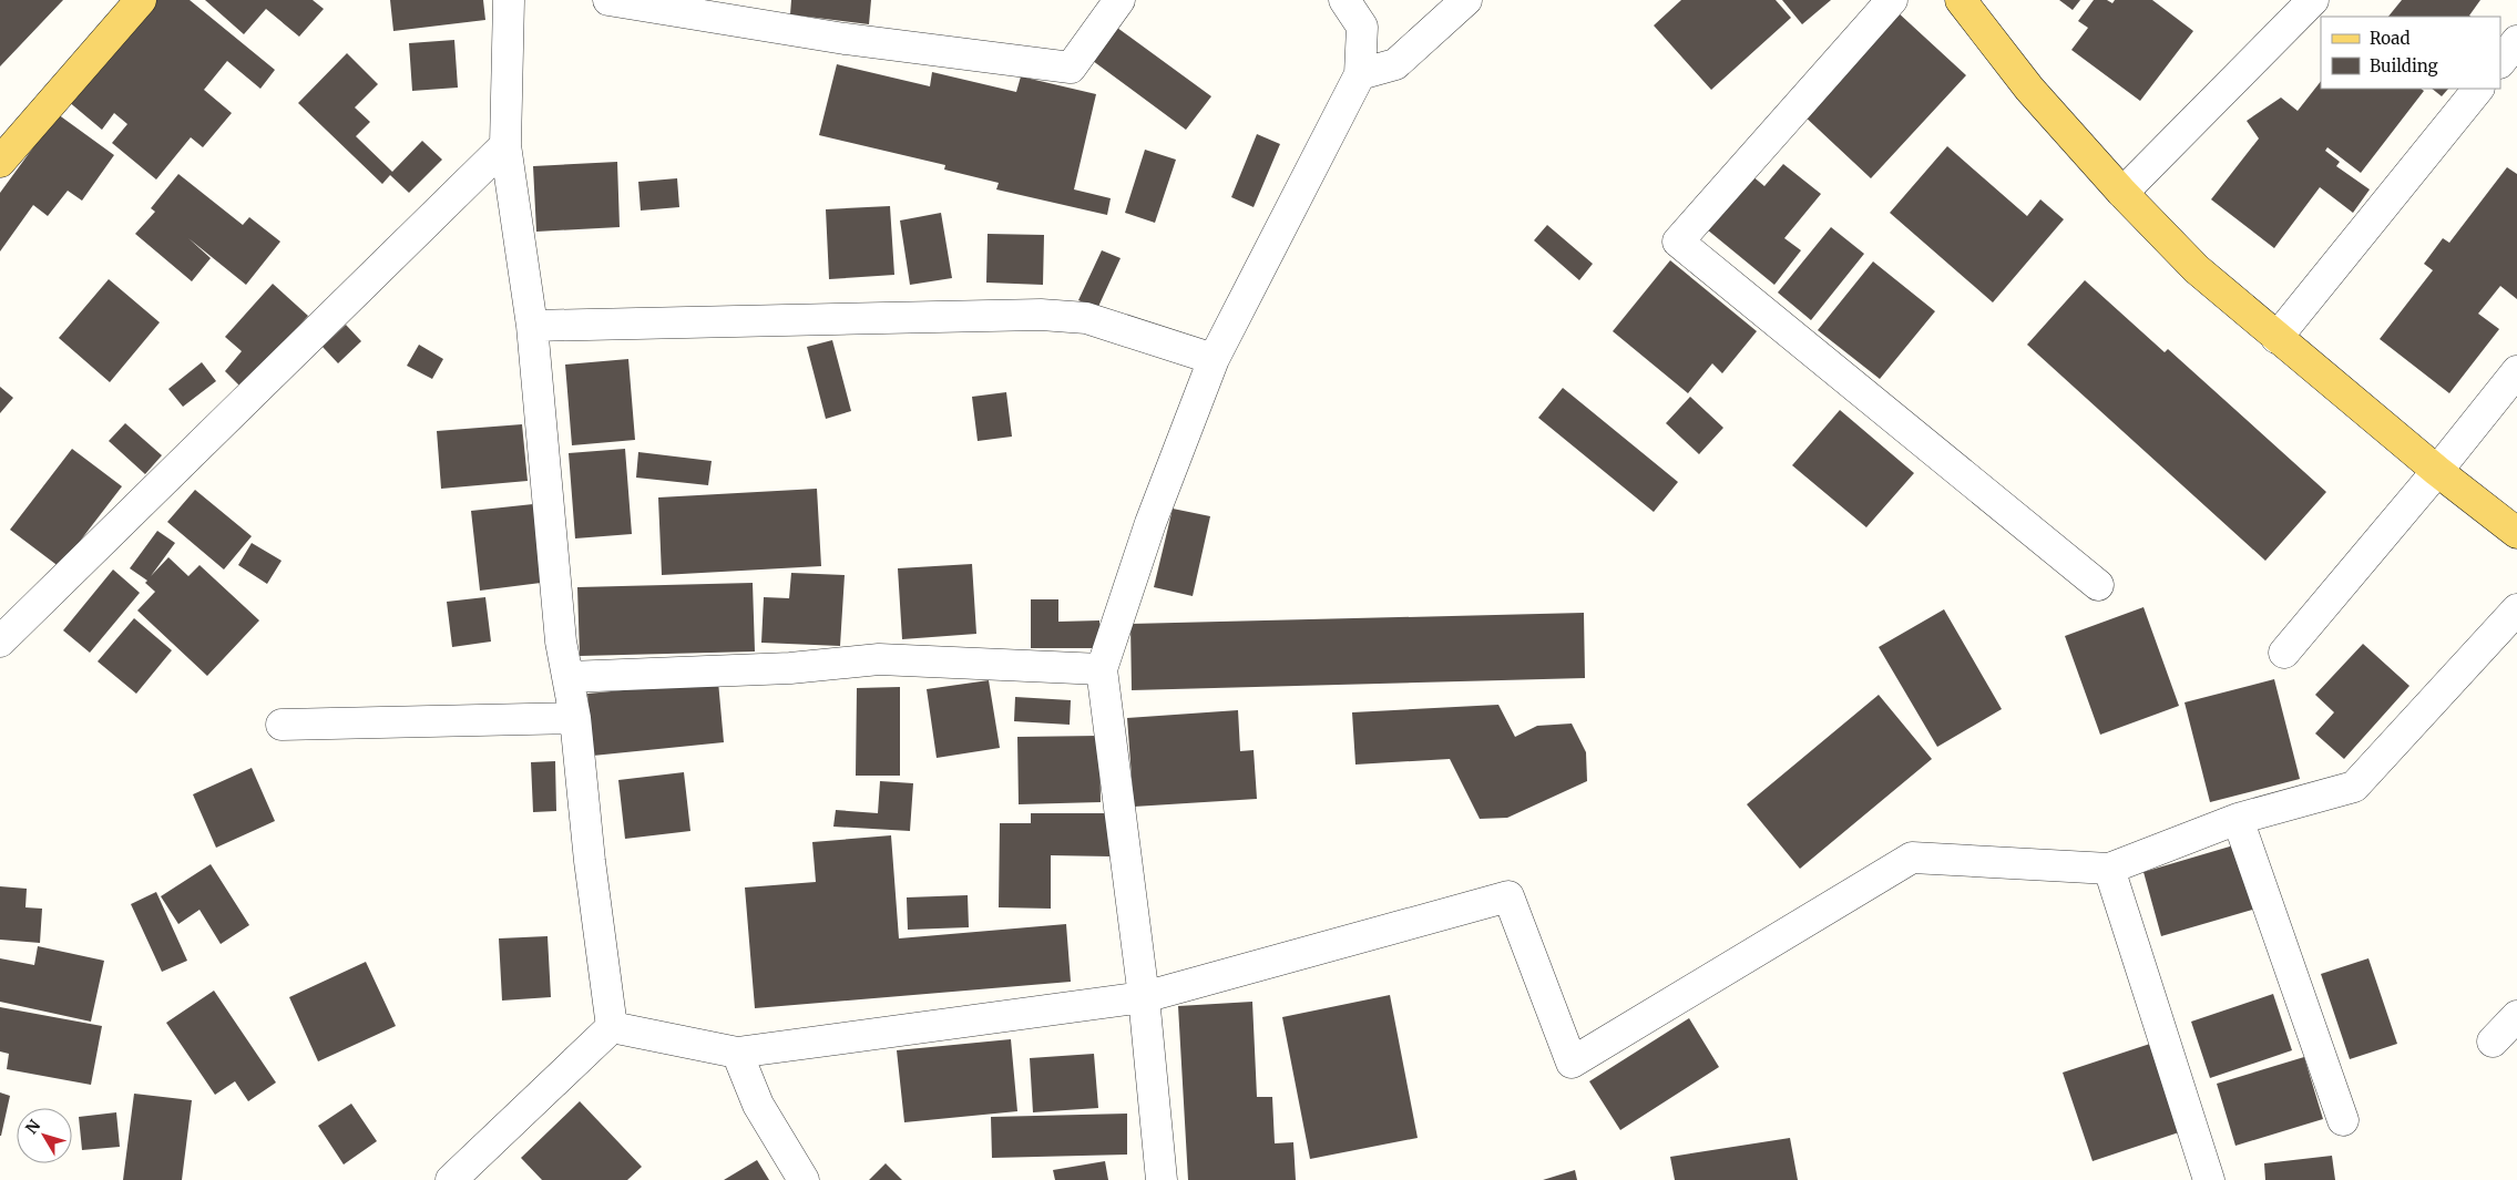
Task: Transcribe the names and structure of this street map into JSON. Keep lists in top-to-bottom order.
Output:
{
  "legend": ["Road", "Building"],
  "north": "top left"
}
